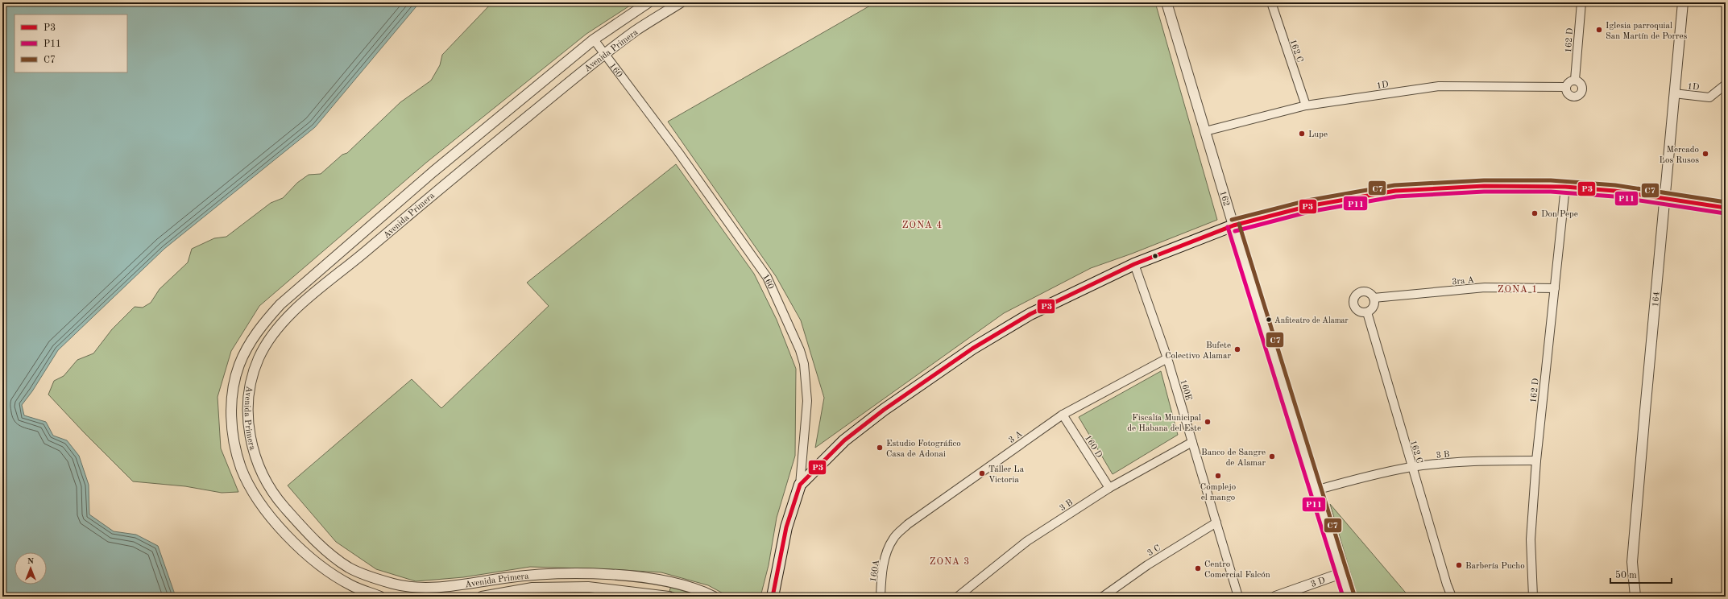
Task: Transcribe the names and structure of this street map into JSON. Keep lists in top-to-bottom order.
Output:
{
  "streets": {
    "main road": ["160", "162"],
    "street": [
      "162 D",
      "Avenida Primera",
      "162 C",
      "1D",
      "3ra A",
      "164",
      "160E",
      "3 A",
      "160 D",
      "3 B",
      "3 C",
      "160A",
      "3 D"
    ]
  },
  "crossings": [
    ["162 D", "1D"],
    ["162 D", "3ra A"],
    ["162 D", "3 B"],
    ["Avenida Primera", "160"],
    ["162 C", "1D"],
    ["162 C", "3ra A"],
    ["162 C", "3 B"],
    ["1D", "162"],
    ["1D", "164"],
    ["162", "3 B"],
    ["162", "3 D"],
    ["160E", "3 A"],
    ["160E", "3 B"],
    ["160E", "3 C"],
    ["3 A", "160 D"],
    ["3 A", "160A"],
    ["160 D", "3 B"]
  ],
  "districts": ["ZONA 4", "ZONA 1", "ZONA 3"],
  "places": [
    "Iglesia parroquial San Martín de Porres",
    "Lupe",
    "Mercado Los Rusos",
    "Don Pepe",
    "Anfiteatro de Alamar",
    "Bufete Colectivo Alamar",
    "Fiscalía Municipal de Habana del Este",
    "Estudio Fotográfico Casa de Adonai",
    "Banco de Sangre de Alamar",
    "Taller La Victoria",
    "Complejo el mango",
    "Barbería Pucho",
    "Centro Comercial Falcón"
  ],
  "lines": ["transit line C7", "transit line P3", "transit line P11"],
  "legend": ["P3", "P11", "C7"],
  "scale_bar": "50 m",
  "north": "top"
}
